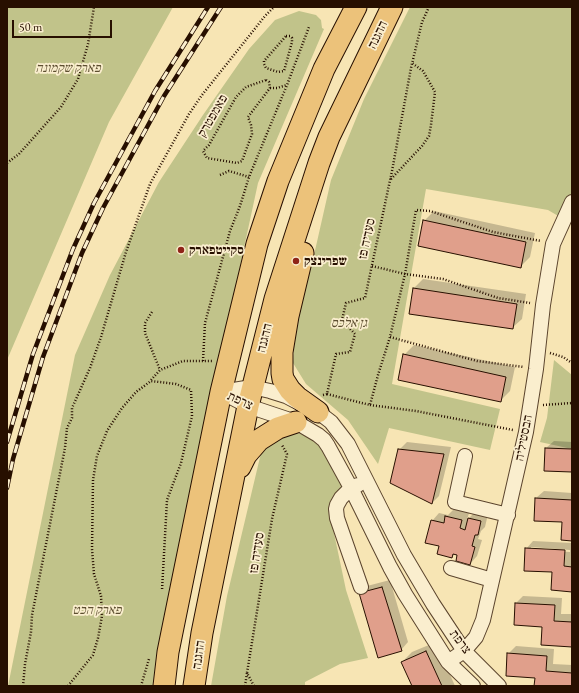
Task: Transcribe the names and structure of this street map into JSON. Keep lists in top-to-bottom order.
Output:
{
  "streets": {
    "highway": ["ההגנה"],
    "street": ["צרפת", "הבסטיליה"],
    "path": ["פאמפטרק", "סעדיה פז"]
  },
  "crossings": [
    ["ההגנה", "צרפת"],
    ["צרפת", "הבסטיליה"]
  ],
  "parks": ["פארק שקמונה", "גן אלכס", "פארק הכט"],
  "places": ["סקייטפארק", "שפרינצק"],
  "scale_bar": "50 m"
}
